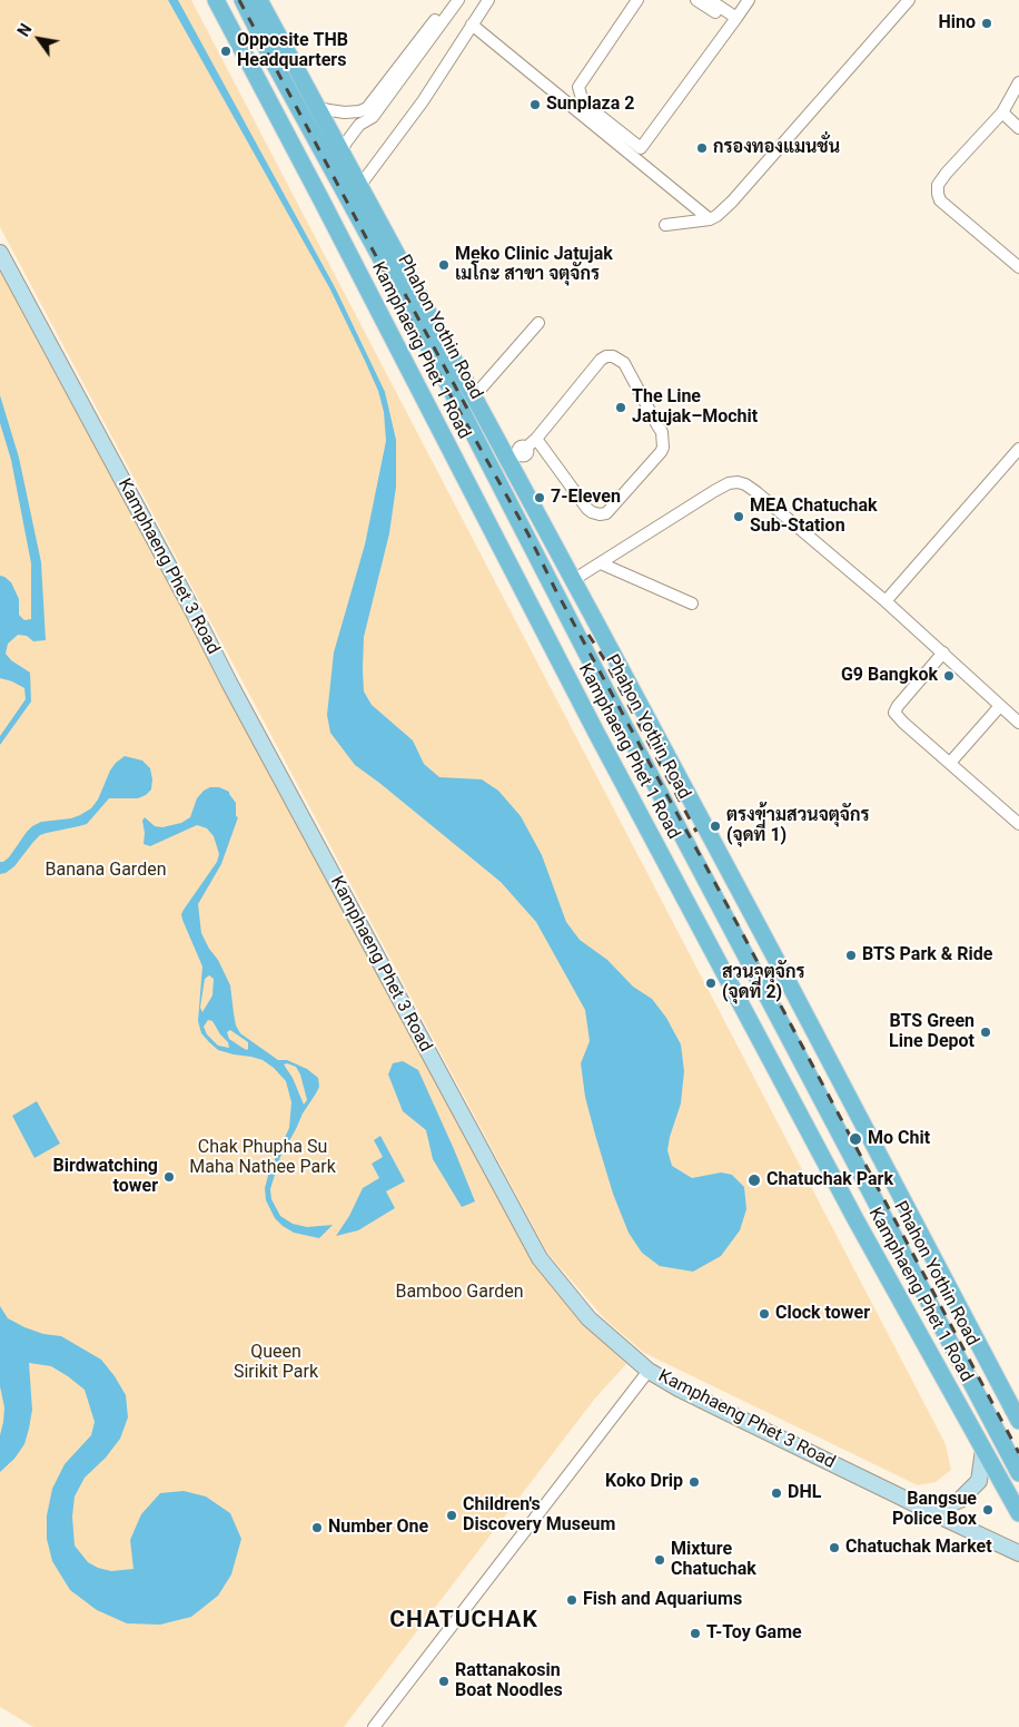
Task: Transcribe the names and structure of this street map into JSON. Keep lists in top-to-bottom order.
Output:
{
  "streets": {
    "main road": ["Phahon Yothin Road", "Kamphaeng Phet 1 Road"],
    "street": ["Kamphaeng Phet 3 Road"]
  },
  "districts": ["CHATUCHAK"],
  "parks": [
    "Banana Garden",
    "Chak Phupha Su Maha Nathee Park",
    "Bamboo Garden",
    "Queen Sirikit Park"
  ],
  "places": [
    "Hino",
    "Opposite THB Headquarters",
    "Sunplaza 2",
    "กรองทองแมนชั่น",
    "Meko Clinic Jatujak เมโกะ สาขา จตุจักร",
    "The Line Jatujak–Mochit",
    "7-Eleven",
    "MEA Chatuchak Sub-Station",
    "G9 Bangkok",
    "ตรงข้ามสวนจตุจักร (จุดที่ 1)",
    "BTS Park & Ride",
    "สวนจตุจักร (จุดที่ 2)",
    "BTS Green Line Depot",
    "Mo Chit",
    "Birdwatching tower",
    "Chatuchak Park",
    "Clock tower",
    "Koko Drip",
    "DHL",
    "Bangsue Police Box",
    "Children's Discovery Museum",
    "Number One",
    "Chatuchak Market",
    "Mixture Chatuchak",
    "Fish and Aquariums",
    "T-Toy Game",
    "Rattanakosin Boat Noodles"
  ],
  "north": "top left"
}
